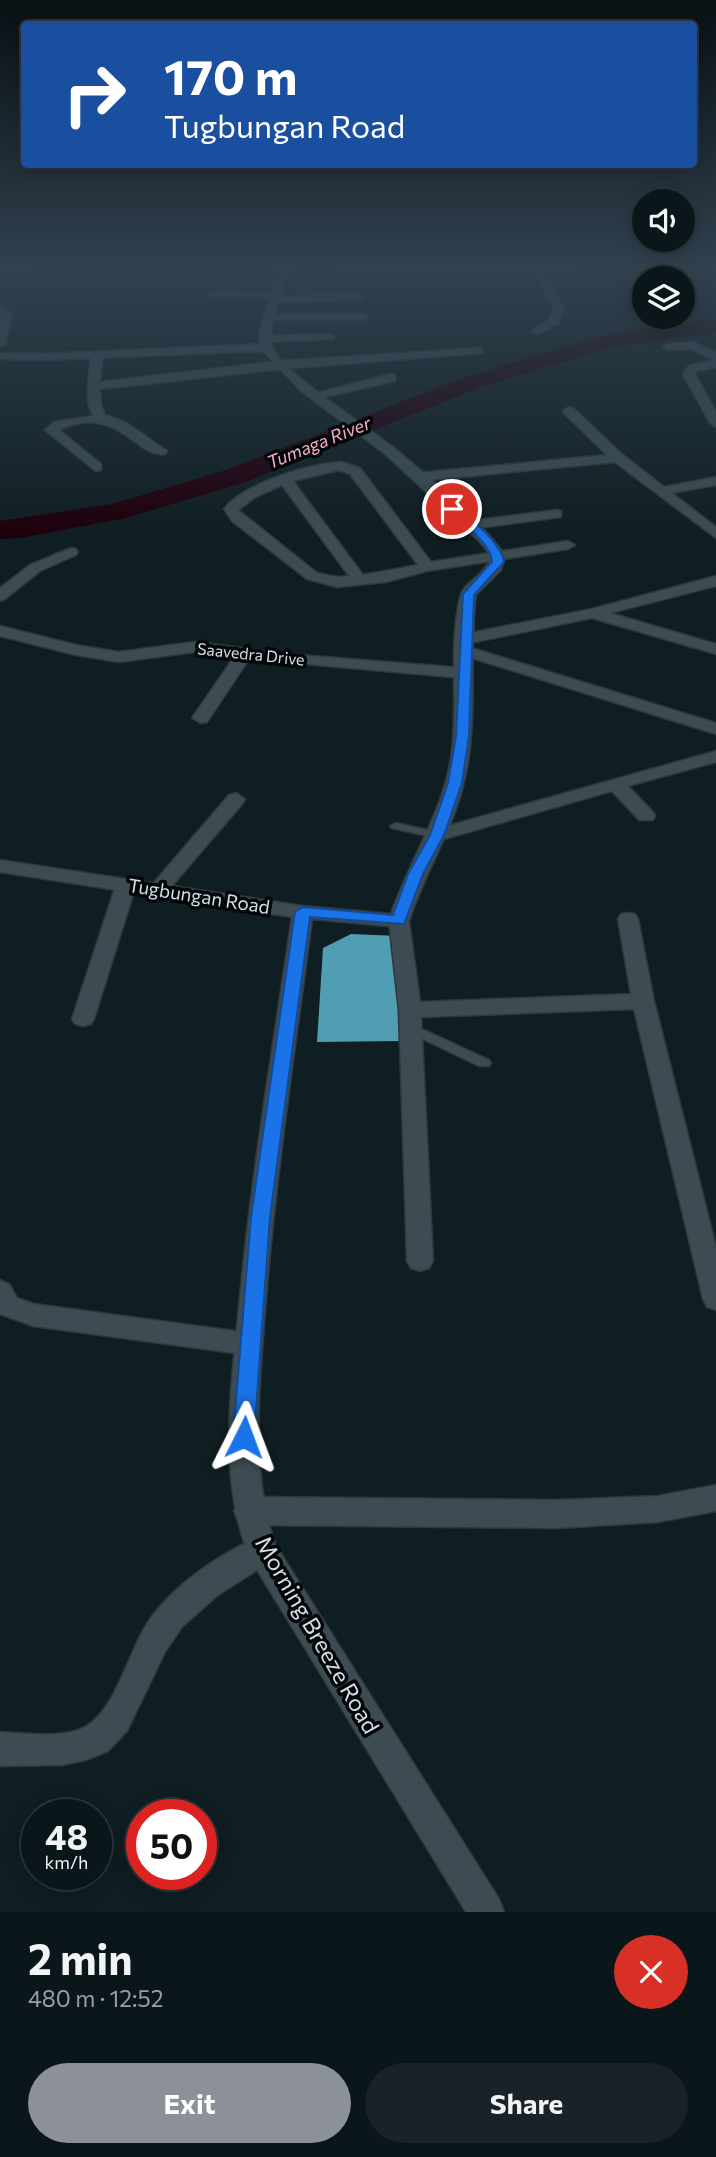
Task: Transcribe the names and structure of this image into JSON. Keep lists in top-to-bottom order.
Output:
{
  "streets": {
    "street": ["Saavedra Drive", "Tugbungan Road", "Morning Breeze Road"]
  },
  "crossings": [
    ["Tugbungan Road", "Morning Breeze Road"]
  ],
  "water": ["Tumaga River"],
  "page": {
    "turn": ["170 m", "Tugbungan Road"],
    "speed": "48 km/h",
    "limit": "50",
    "heading": ["2 min", "480 m · 12:52"],
    "buttons": ["Exit", "Share"]
  }
}
